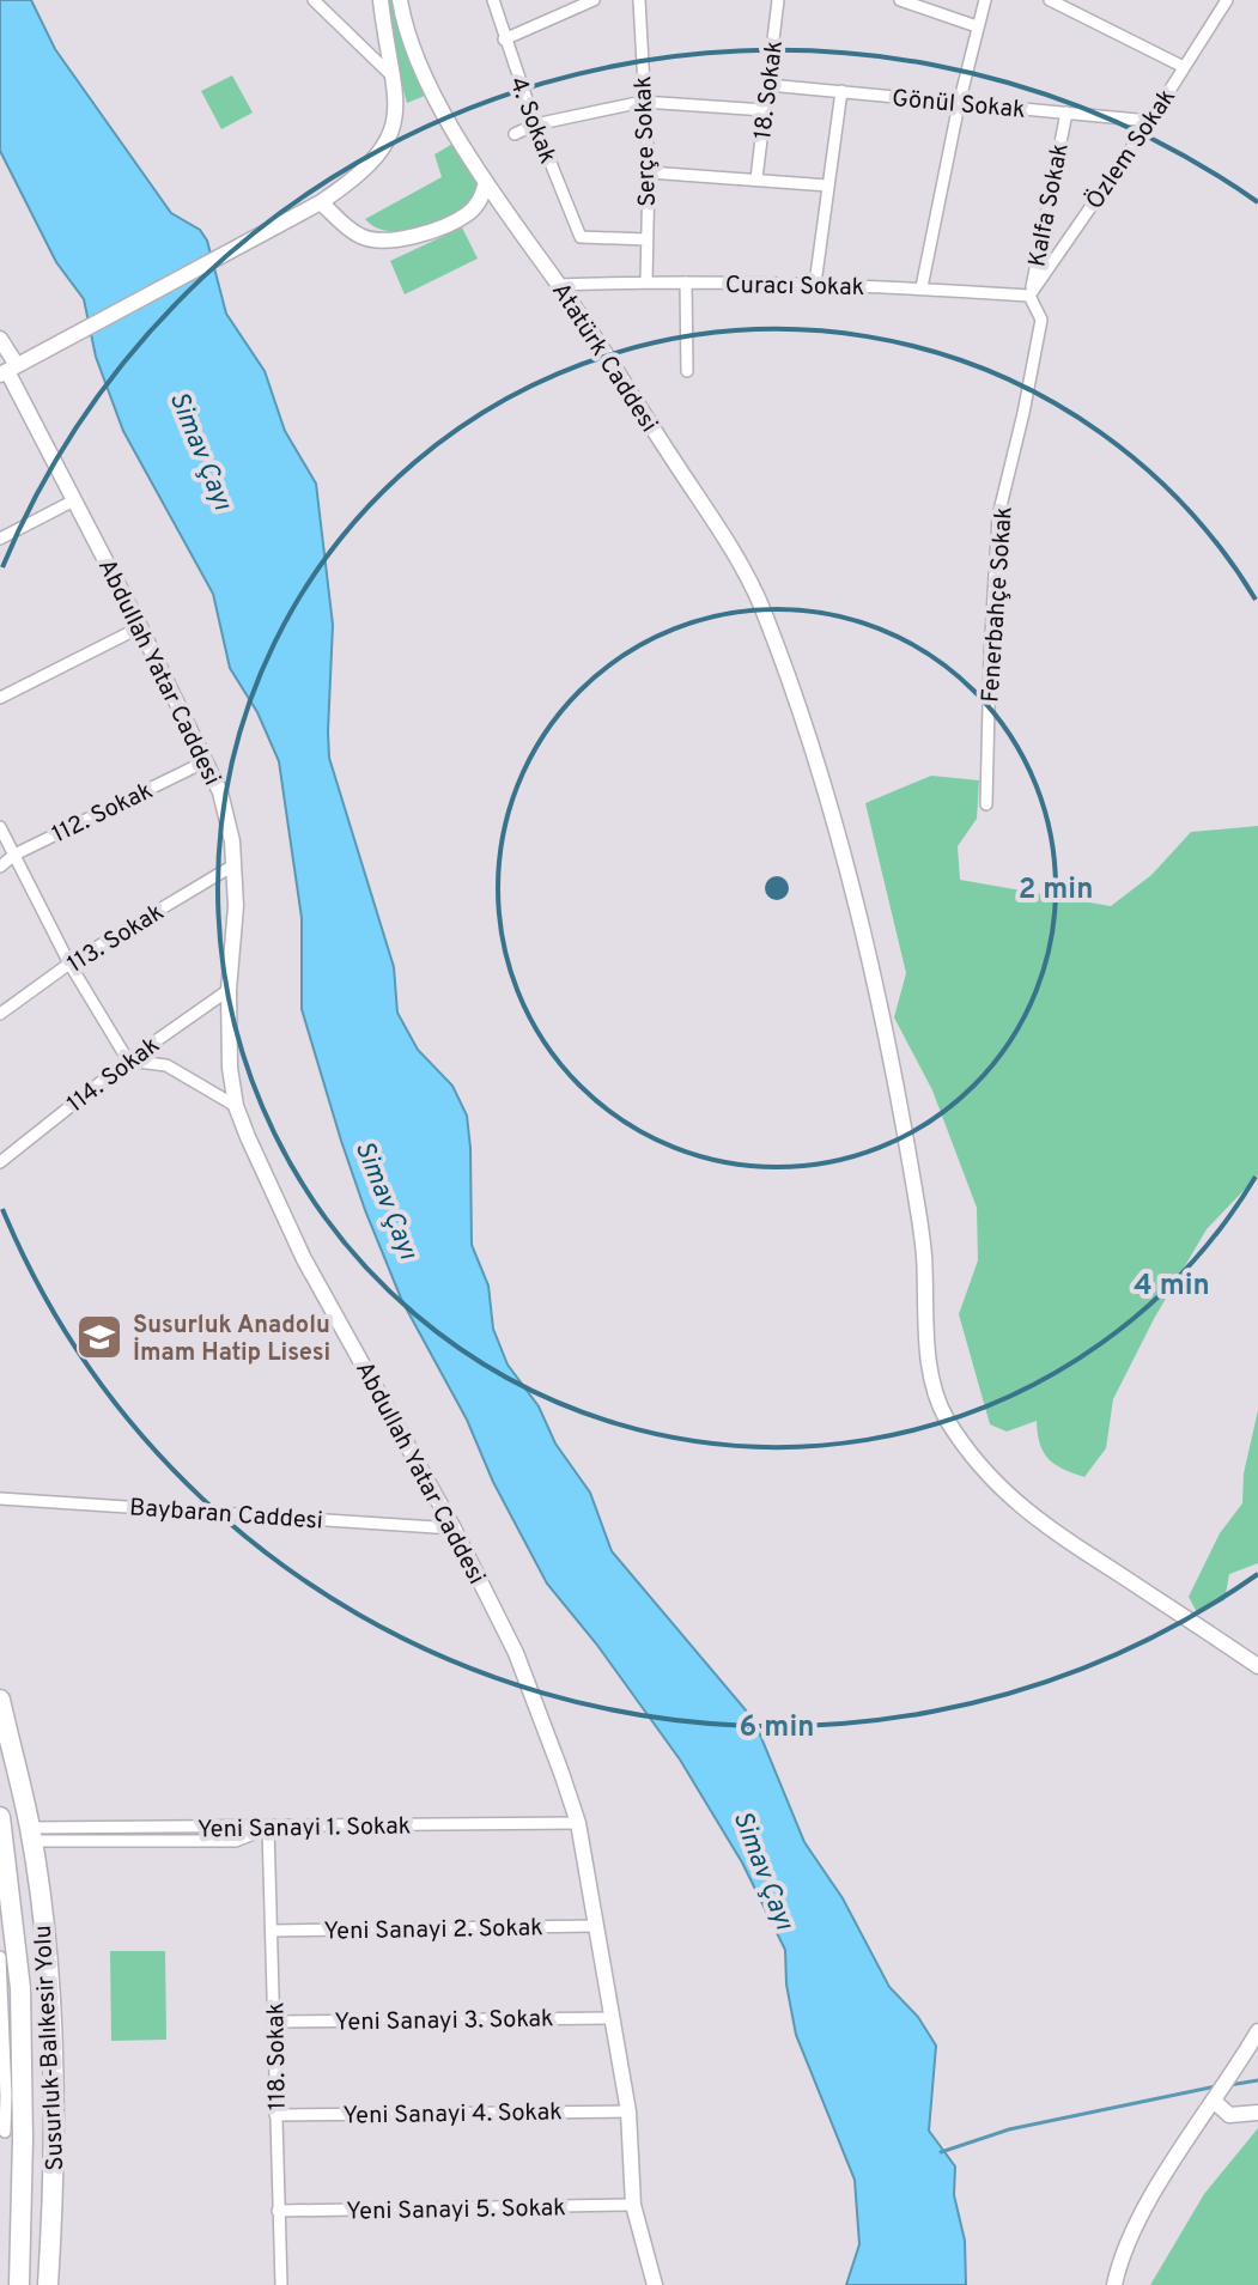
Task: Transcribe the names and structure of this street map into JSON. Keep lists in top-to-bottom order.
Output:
{
  "streets": {
    "highway": ["Susurluk-Balıkesir Yolu"],
    "street": [
      "18. Sokak",
      "Gönül Sokak",
      "4. Sokak",
      "Serçe Sokak",
      "Özlem Sokak",
      "Kalfa Sokak",
      "Curacı Sokak",
      "Atatürk Caddesi",
      "Fenerbahçe Sokak",
      "Abdullah Yatar Caddesi",
      "112. Sokak",
      "113. Sokak",
      "114. Sokak",
      "Baybaran Caddesi",
      "Yeni Sanayi 1. Sokak",
      "Yeni Sanayi 2. Sokak",
      "Yeni Sanayi 3. Sokak",
      "118. Sokak",
      "Yeni Sanayi 4. Sokak",
      "Yeni Sanayi 5. Sokak"
    ]
  },
  "crossings": [
    ["18. Sokak", "Gönül Sokak"],
    ["Gönül Sokak", "Özlem Sokak"],
    ["Gönül Sokak", "Kalfa Sokak"],
    ["4. Sokak", "Serçe Sokak"],
    ["Serçe Sokak", "Curacı Sokak"],
    ["Özlem Sokak", "Kalfa Sokak"],
    ["Özlem Sokak", "Curacı Sokak"],
    ["Özlem Sokak", "Fenerbahçe Sokak"],
    ["Kalfa Sokak", "Curacı Sokak"],
    ["Kalfa Sokak", "Fenerbahçe Sokak"],
    ["Curacı Sokak", "Atatürk Caddesi"],
    ["Curacı Sokak", "Fenerbahçe Sokak"],
    ["Abdullah Yatar Caddesi", "112. Sokak"],
    ["Abdullah Yatar Caddesi", "113. Sokak"],
    ["Abdullah Yatar Caddesi", "114. Sokak"],
    ["Abdullah Yatar Caddesi", "Baybaran Caddesi"],
    ["Abdullah Yatar Caddesi", "Yeni Sanayi 1. Sokak"],
    ["Abdullah Yatar Caddesi", "Yeni Sanayi 2. Sokak"],
    ["Abdullah Yatar Caddesi", "Yeni Sanayi 3. Sokak"],
    ["Abdullah Yatar Caddesi", "Yeni Sanayi 4. Sokak"],
    ["Abdullah Yatar Caddesi", "Yeni Sanayi 5. Sokak"],
    ["Yeni Sanayi 1. Sokak", "Susurluk-Balıkesir Yolu"],
    ["Yeni Sanayi 1. Sokak", "118. Sokak"],
    ["Yeni Sanayi 2. Sokak", "118. Sokak"],
    ["Yeni Sanayi 3. Sokak", "118. Sokak"],
    ["118. Sokak", "Yeni Sanayi 4. Sokak"],
    ["118. Sokak", "Yeni Sanayi 5. Sokak"]
  ],
  "water": ["Simav Çayı"],
  "places": {
    "school or university": ["Susurluk Anadolu İmam Hatip Lisesi"]
  },
  "rings": ["2 min", "4 min", "6 min"]
}
